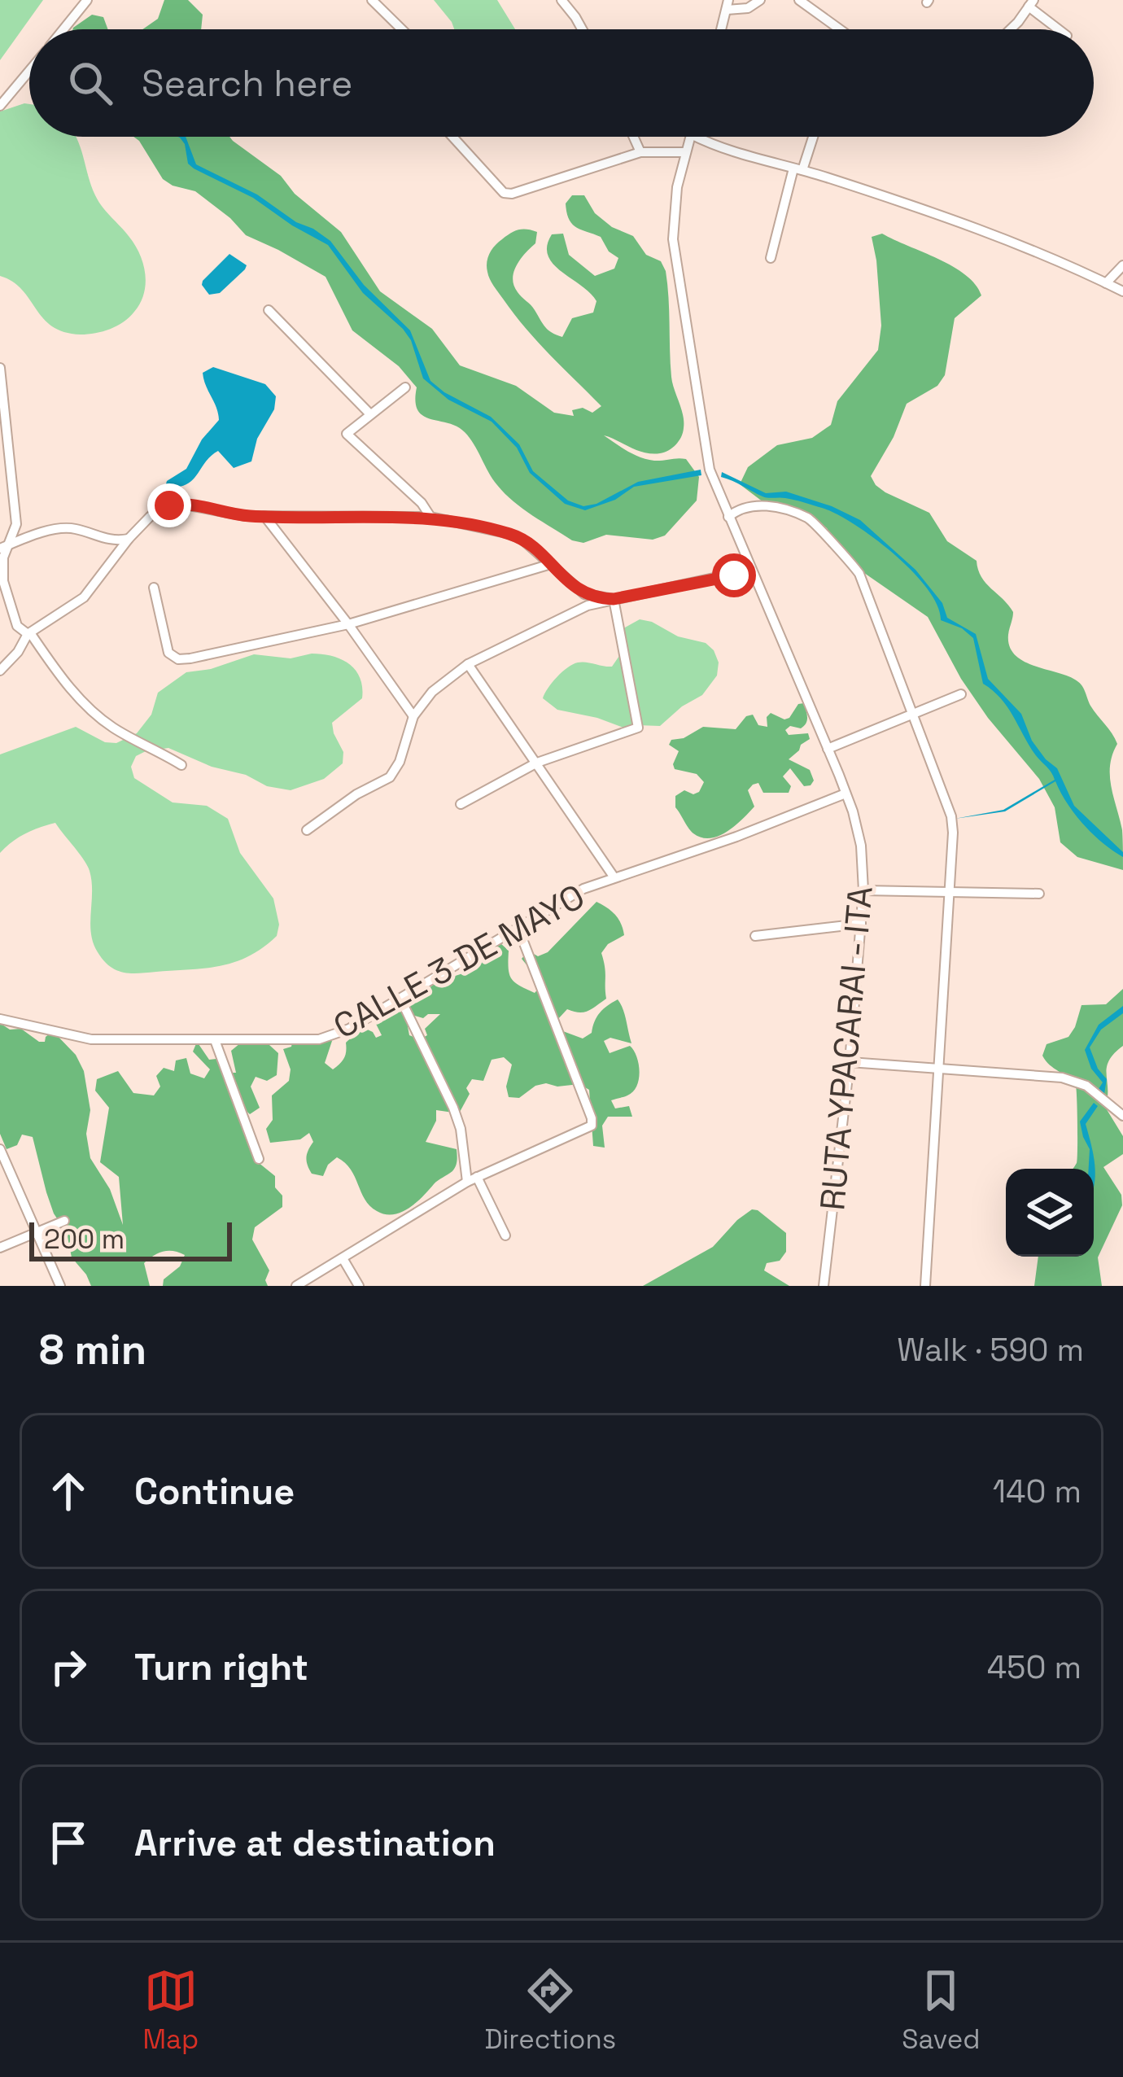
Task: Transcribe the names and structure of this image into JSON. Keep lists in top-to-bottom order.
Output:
{
  "streets": {
    "street": ["CALLE 3 DE MAYO", "RUTA YPACARAI - ITA"]
  },
  "crossings": [
    ["CALLE 3 DE MAYO", "RUTA YPACARAI - ITA"]
  ],
  "scale_bar": "200 m",
  "page": {
    "search": "Search here",
    "scale": "200 m",
    "heading": ["8 min", "Walk · 590 m"],
    "list": [
      ["Continue", "140 m"],
      ["Turn right", "450 m"],
      "Arrive at destination"
    ],
    "nav": ["Map", "Directions", "Saved"]
  }
}
